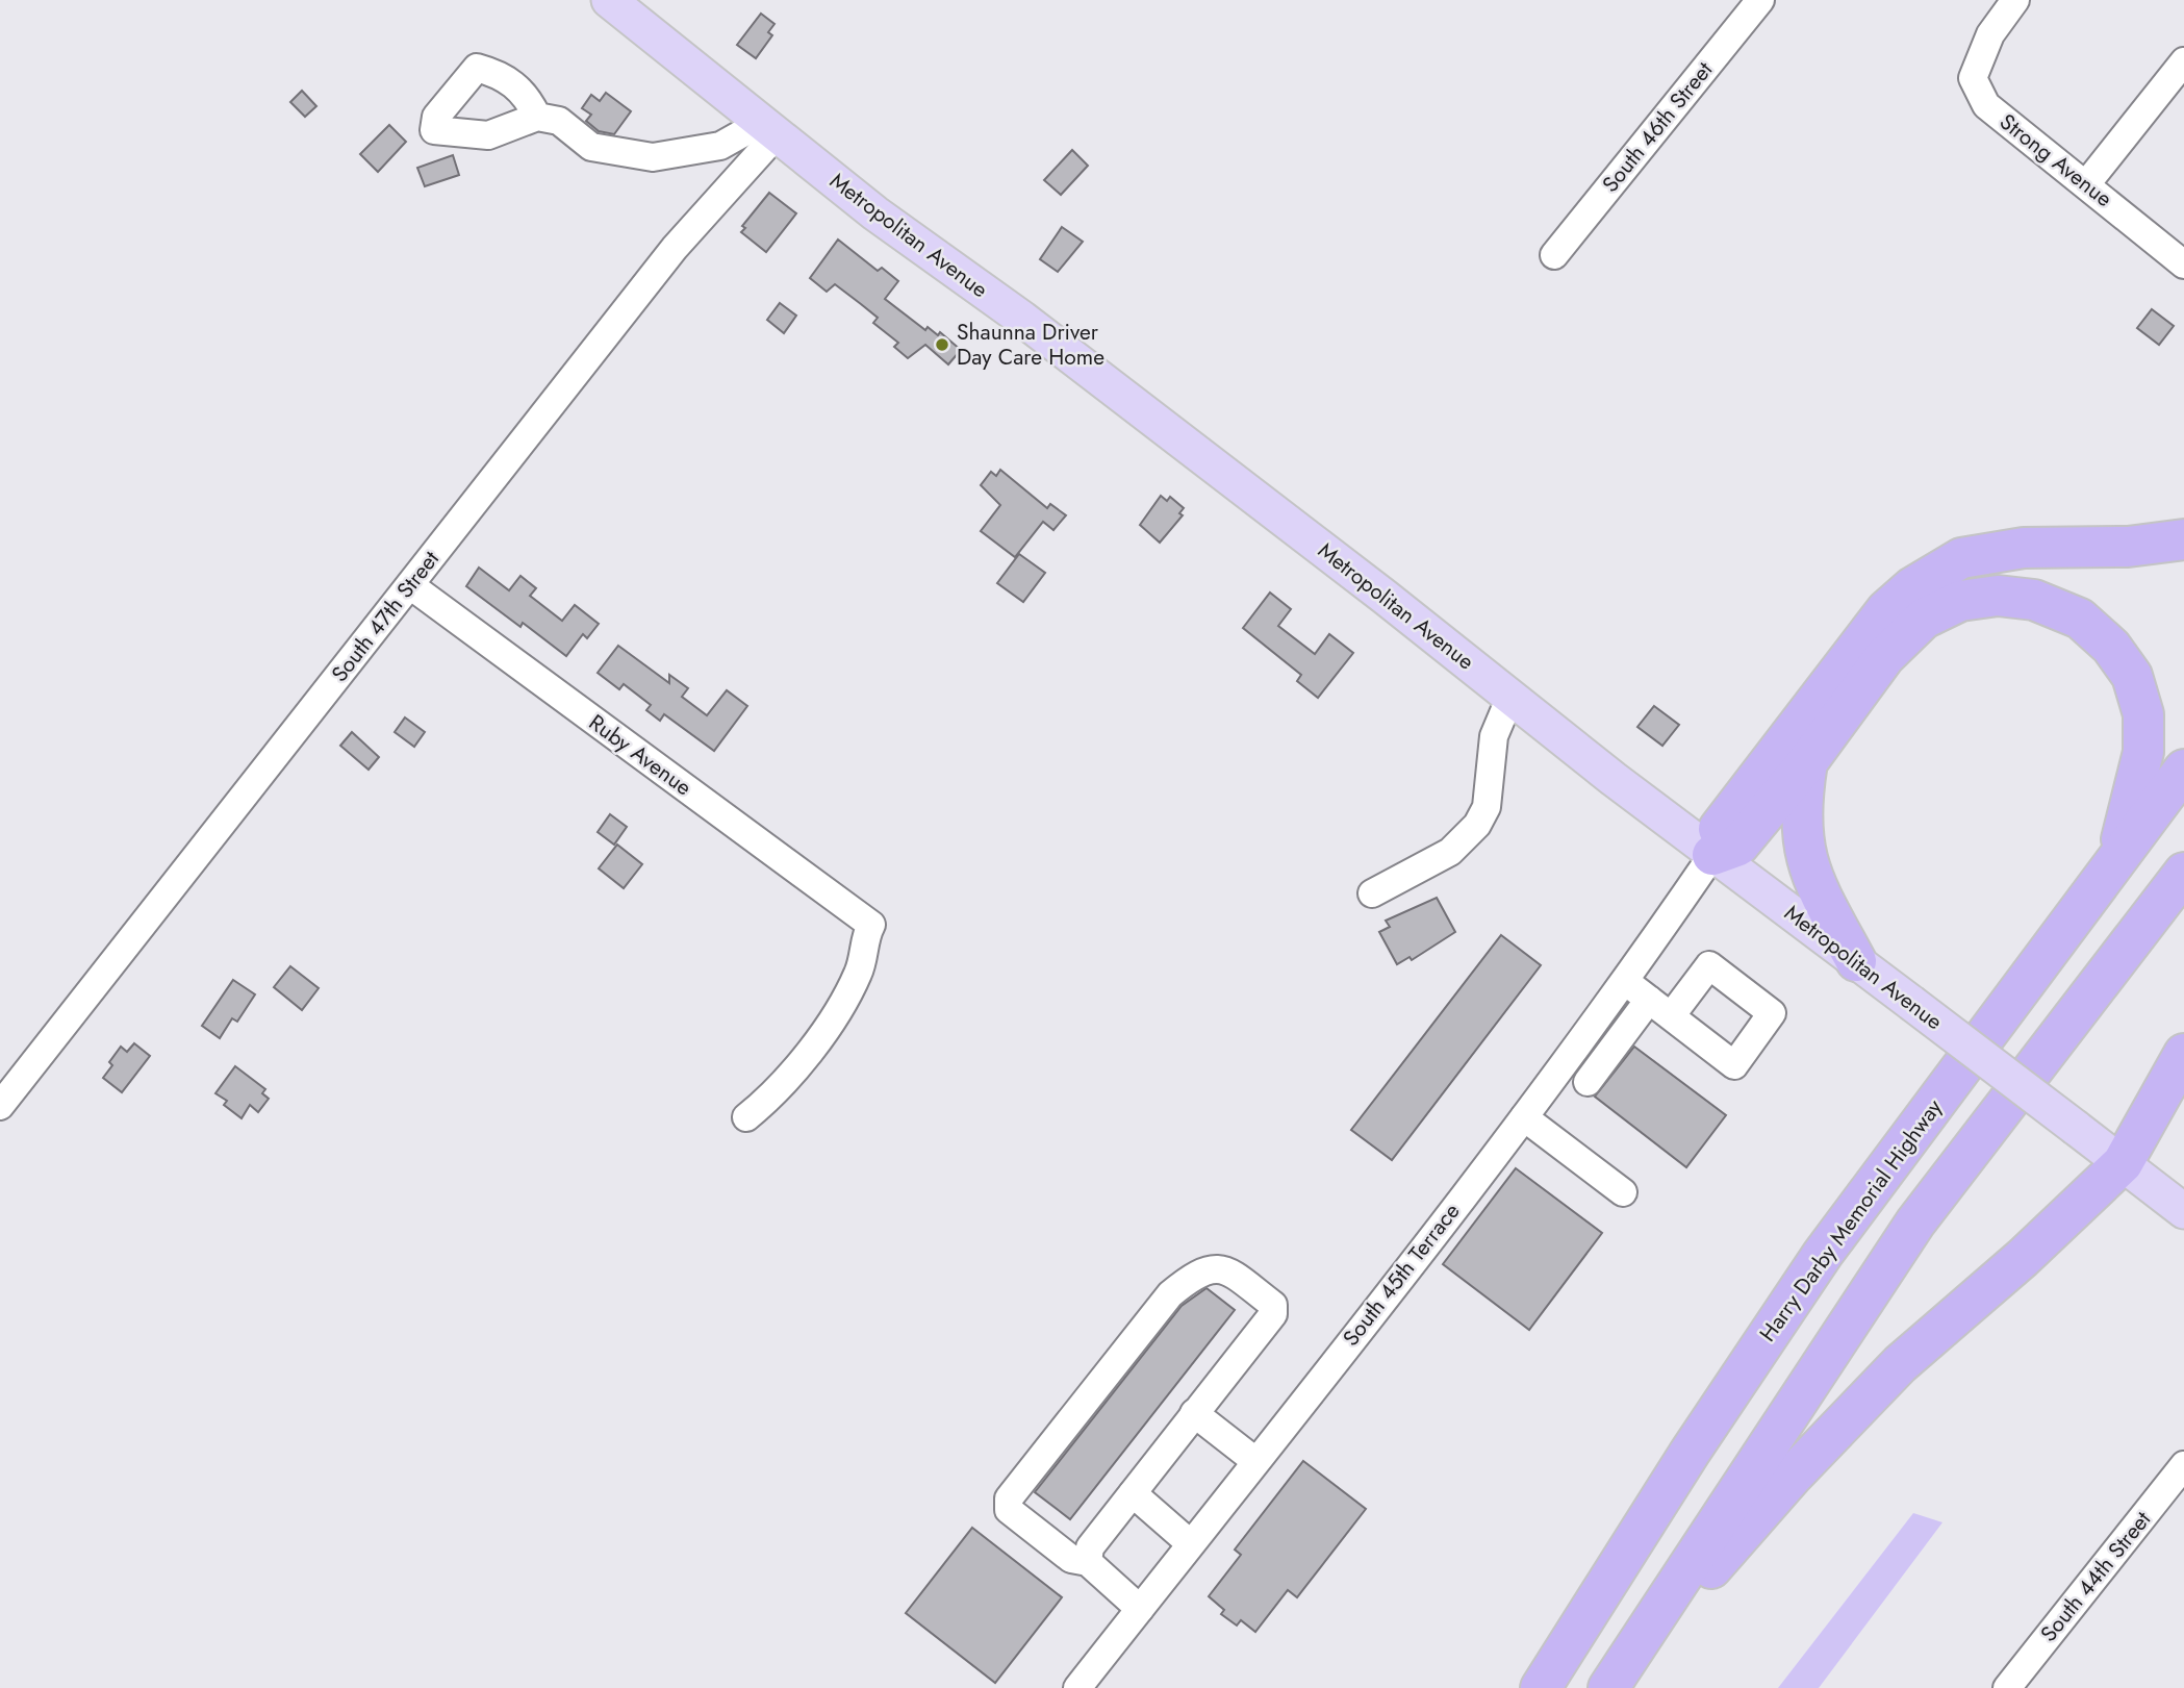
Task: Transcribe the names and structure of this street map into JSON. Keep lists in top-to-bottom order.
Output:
{
  "streets": {
    "highway": ["Harry Darby Memorial Highway"],
    "main road": ["Metropolitan Avenue"],
    "street": [
      "South 46th Street",
      "Strong Avenue",
      "South 47th Street",
      "Ruby Avenue",
      "South 45th Terrace",
      "South 44th Street"
    ]
  },
  "crossings": [
    ["Metropolitan Avenue", "South 47th Street"],
    ["Metropolitan Avenue", "South 45th Terrace"],
    ["South 47th Street", "Ruby Avenue"]
  ],
  "places": ["Shaunna Driver Day Care Home"]
}
